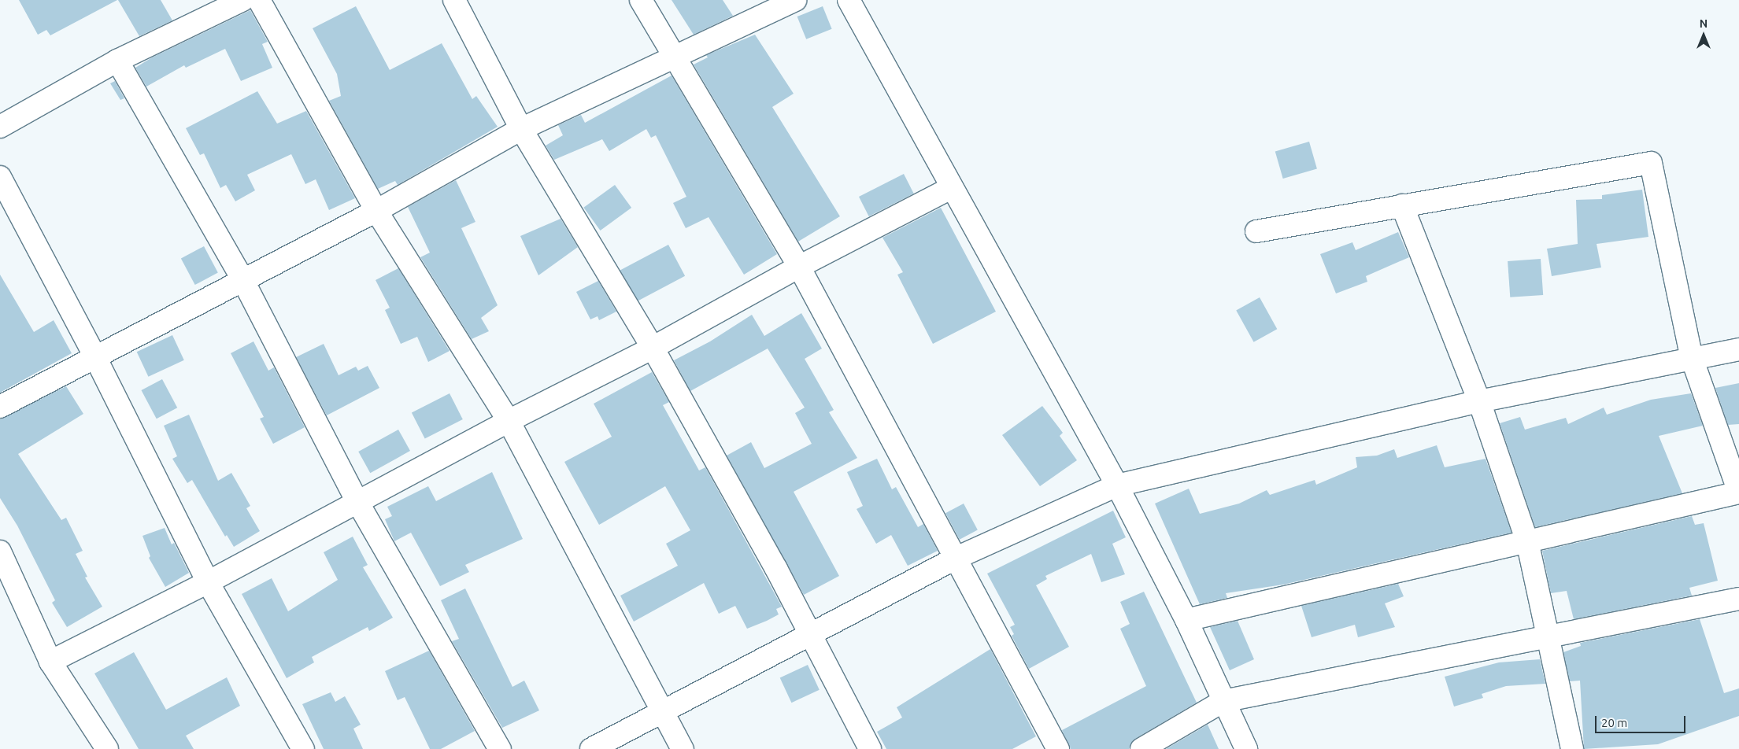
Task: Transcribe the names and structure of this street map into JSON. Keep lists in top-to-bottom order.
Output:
{
  "scale_bar": "20 m",
  "north": "top"
}
